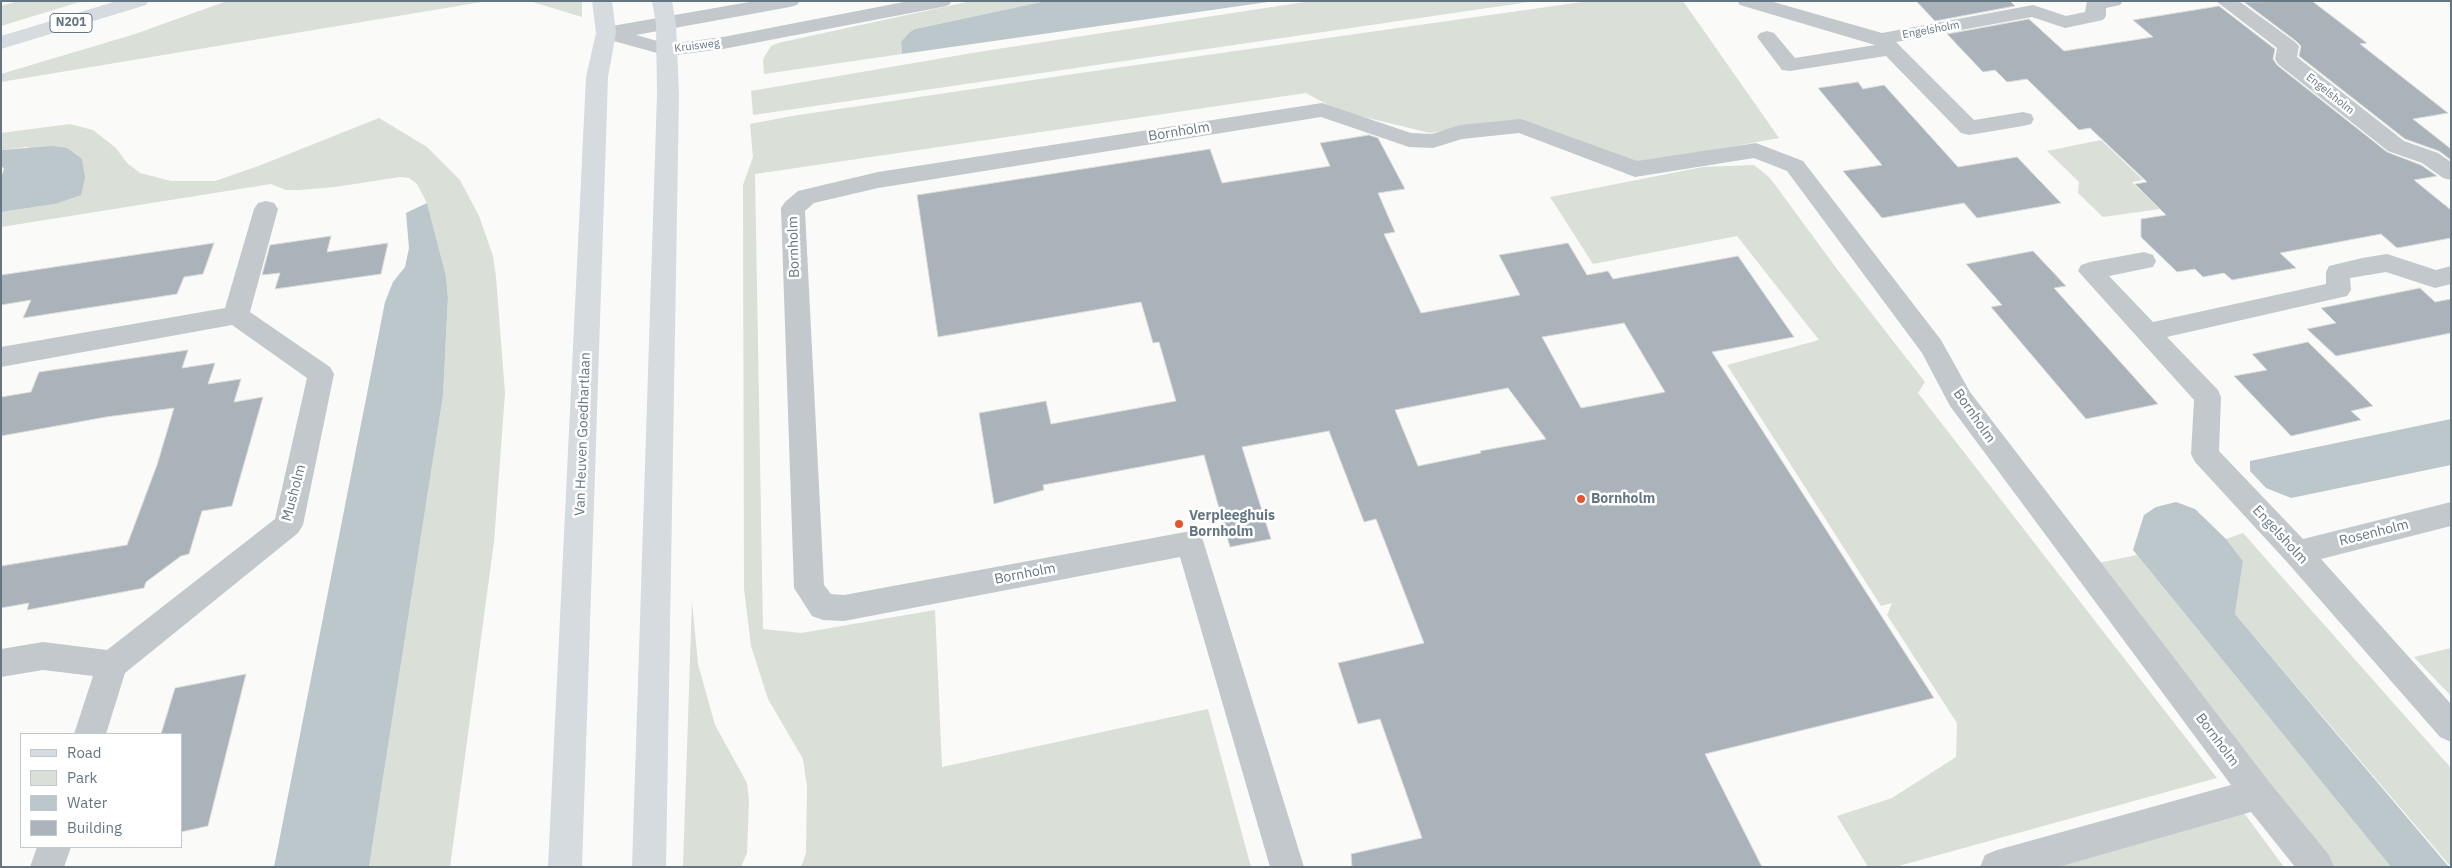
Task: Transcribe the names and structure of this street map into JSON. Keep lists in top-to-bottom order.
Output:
{
  "streets": {
    "main road": ["N201", "Van Heuven Goedhartlaan"],
    "street": [
      "Engelsholm",
      "Kruisweg",
      "Bornholm",
      "Musholm",
      "Rosenholm"
    ]
  },
  "crossings": [
    ["Engelsholm", "Rosenholm"],
    ["Kruisweg", "Van Heuven Goedhartlaan"]
  ],
  "places": ["Bornholm", "Verpleeghuis Bornholm"],
  "legend": [
    "Road",
    "Park",
    "Water",
    "Building"
  ]
}
